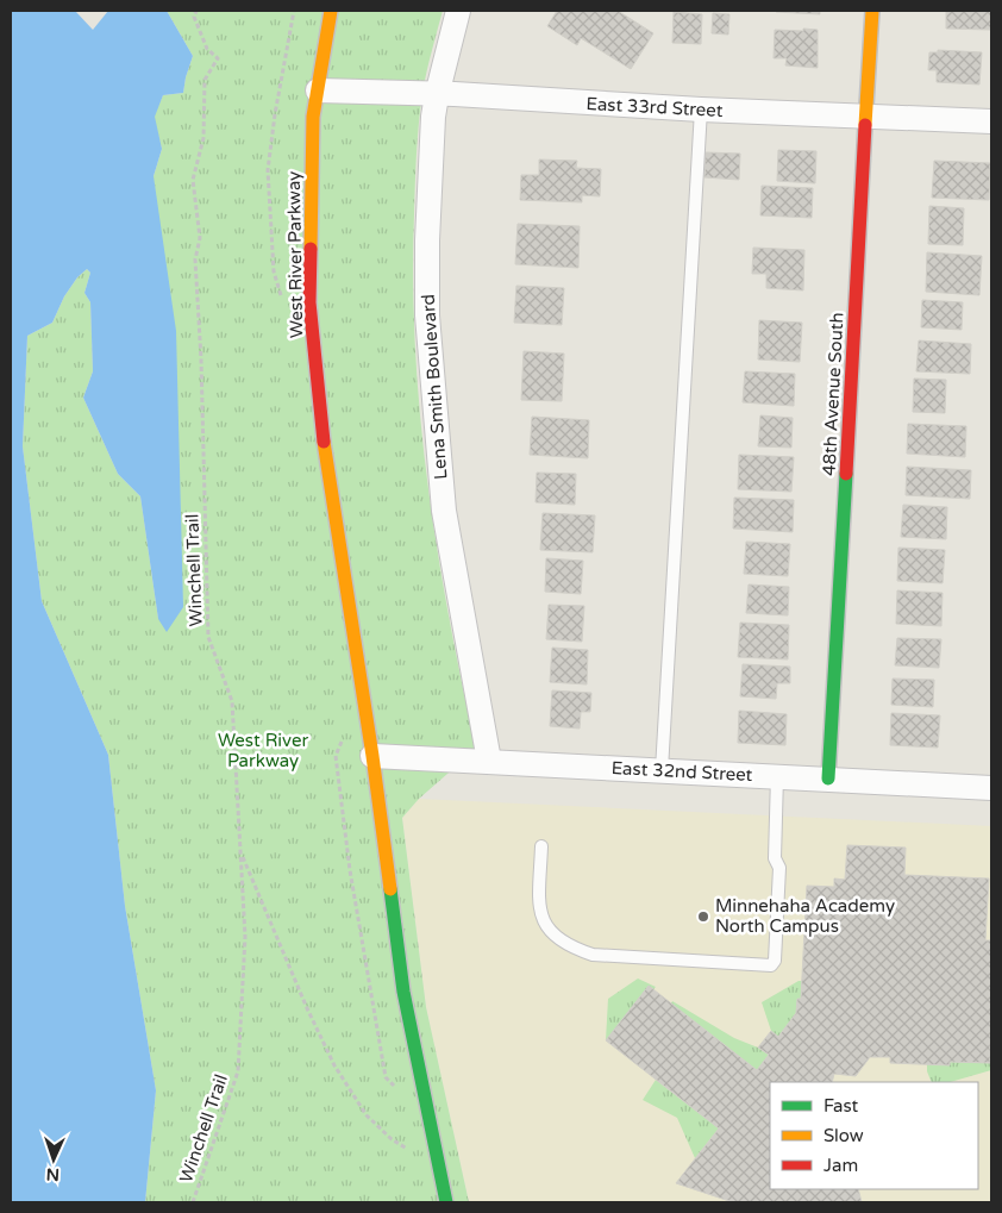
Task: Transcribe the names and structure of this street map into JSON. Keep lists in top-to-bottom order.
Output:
{
  "streets": {
    "street": [
      "East 33rd Street",
      "West River Parkway",
      "Lena Smith Boulevard",
      "48th Avenue South",
      "East 32nd Street"
    ],
    "path": ["Winchell Trail"]
  },
  "crossings": [
    ["East 33rd Street", "West River Parkway"],
    ["East 33rd Street", "Lena Smith Boulevard"],
    ["East 33rd Street", "48th Avenue South"],
    ["West River Parkway", "East 32nd Street"],
    ["Lena Smith Boulevard", "East 32nd Street"],
    ["48th Avenue South", "East 32nd Street"]
  ],
  "parks": ["West River Parkway"],
  "places": ["Minnehaha Academy North Campus"],
  "legend": ["Fast", "Slow", "Jam"],
  "north": "bottom"
}
